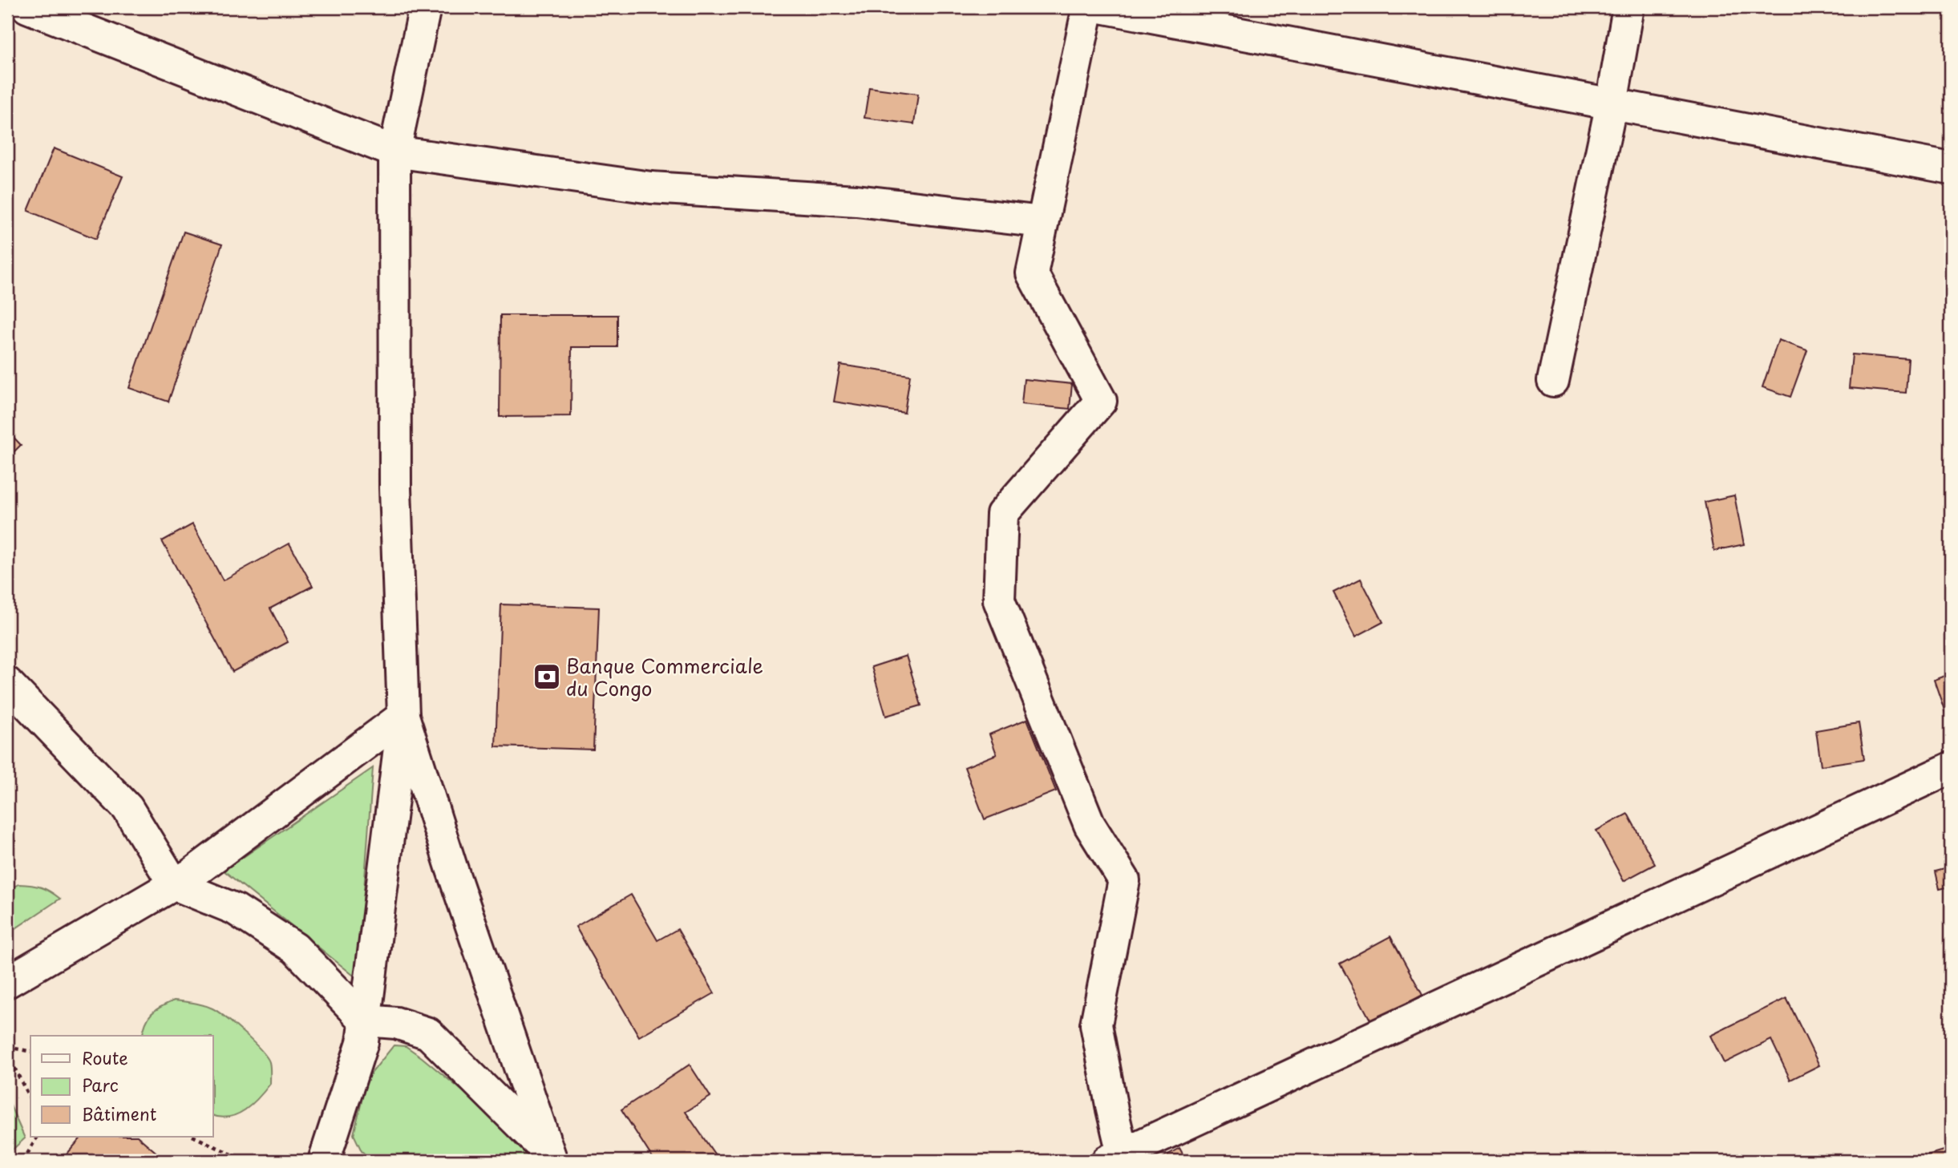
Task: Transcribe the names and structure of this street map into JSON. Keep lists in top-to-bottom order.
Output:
{
  "places": {
    "bank": ["Banque Commerciale du Congo"]
  },
  "legend": ["Route", "Parc", "Bâtiment"]
}
